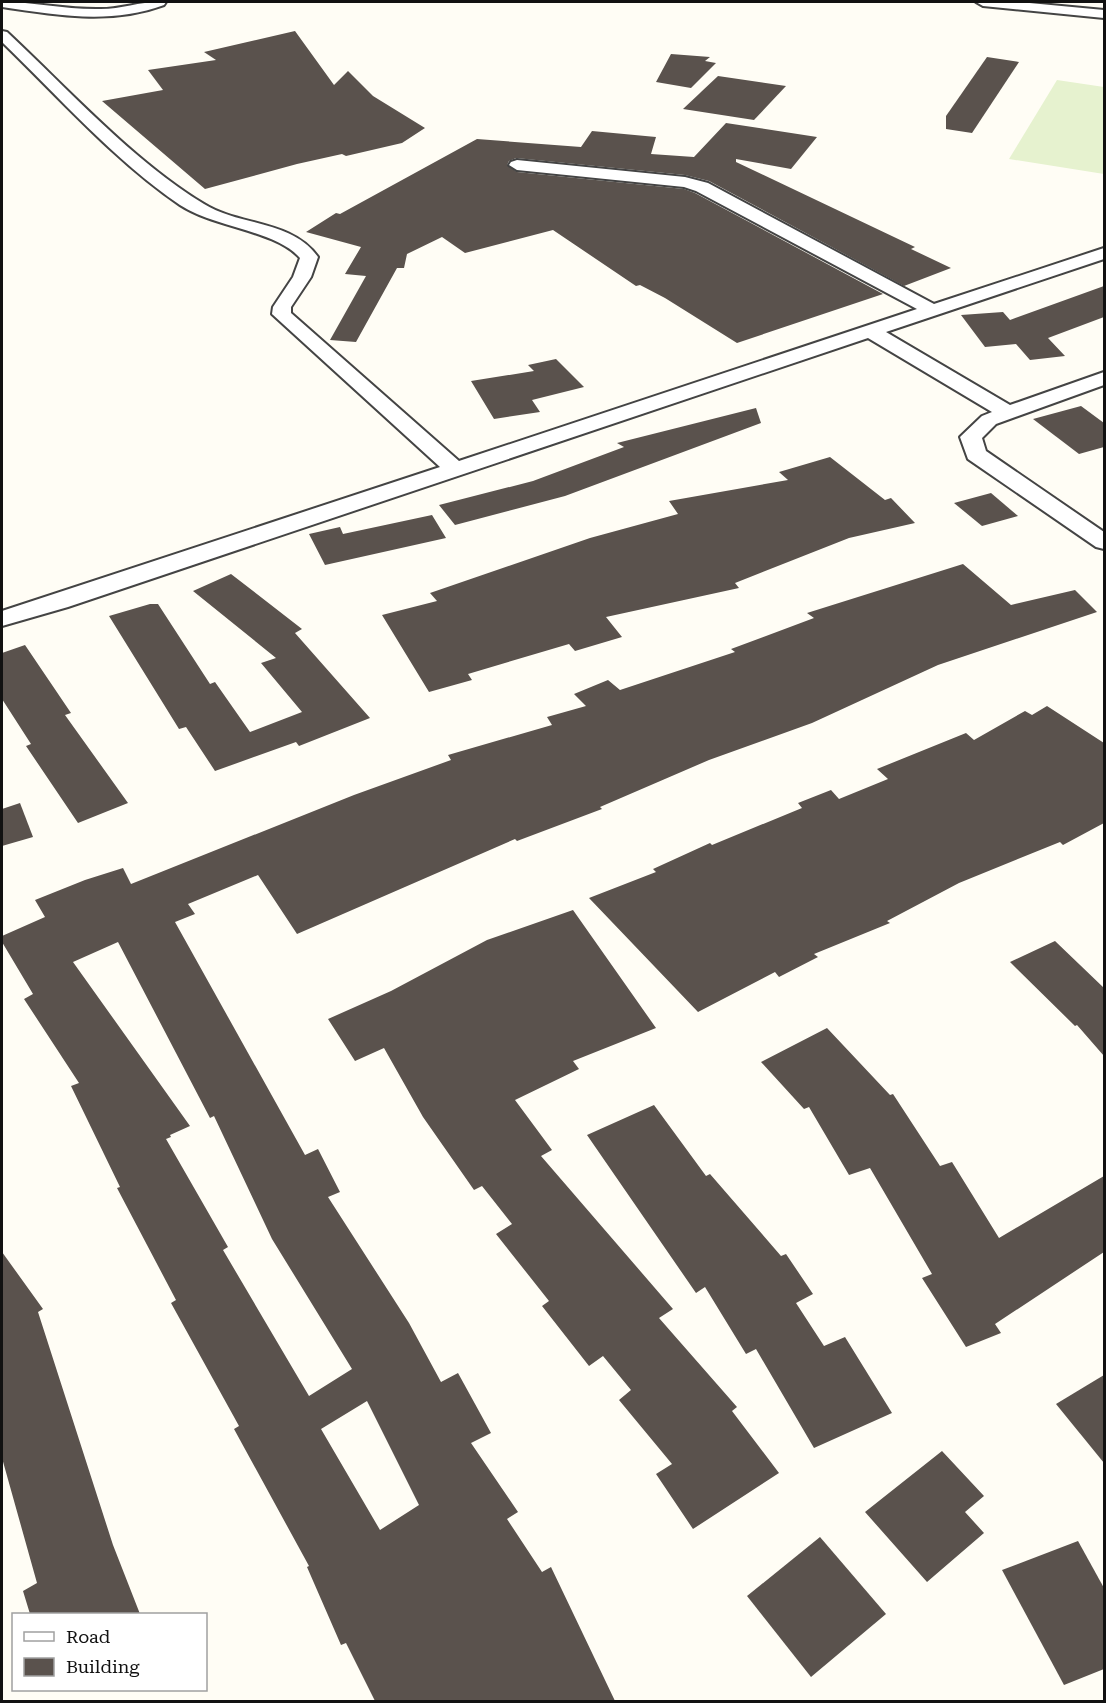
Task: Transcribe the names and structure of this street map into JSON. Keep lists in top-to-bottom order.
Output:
{
  "legend": ["Road", "Building"]
}
